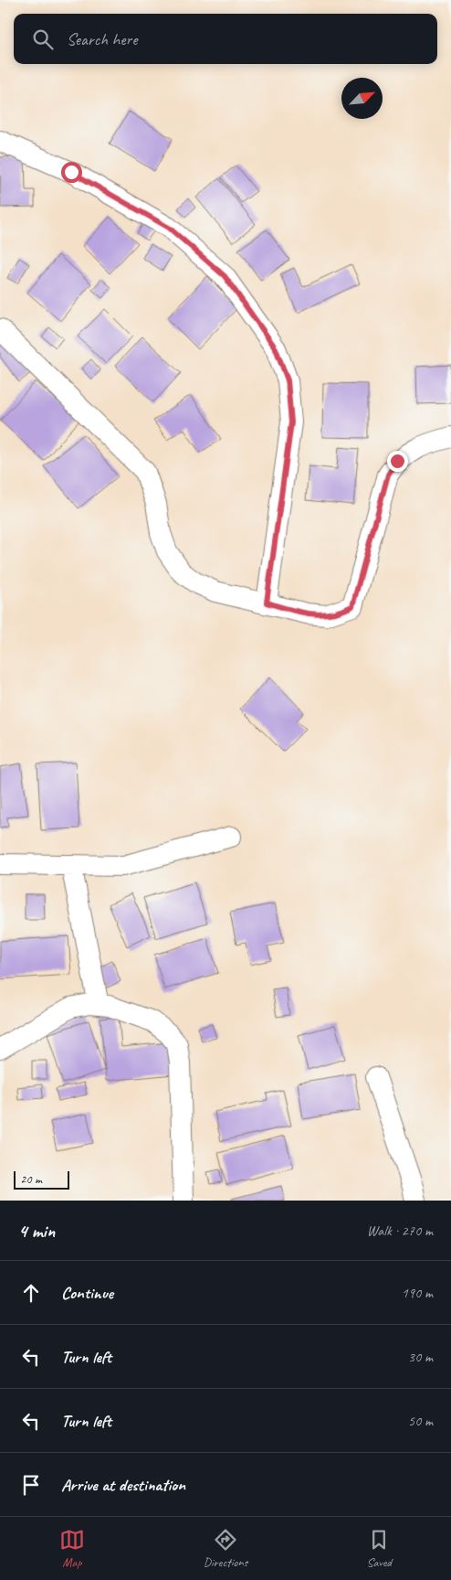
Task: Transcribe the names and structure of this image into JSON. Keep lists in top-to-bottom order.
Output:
{
  "scale_bar": "20 m",
  "north": "top right",
  "page": {
    "search": "Search here",
    "scale": "20 m",
    "heading": ["4 min", "Walk · 270 m"],
    "list": [
      ["Continue", "190 m"],
      ["Turn left", "30 m"],
      ["Turn left", "50 m"],
      "Arrive at destination"
    ],
    "nav": ["Map", "Directions", "Saved"]
  }
}
